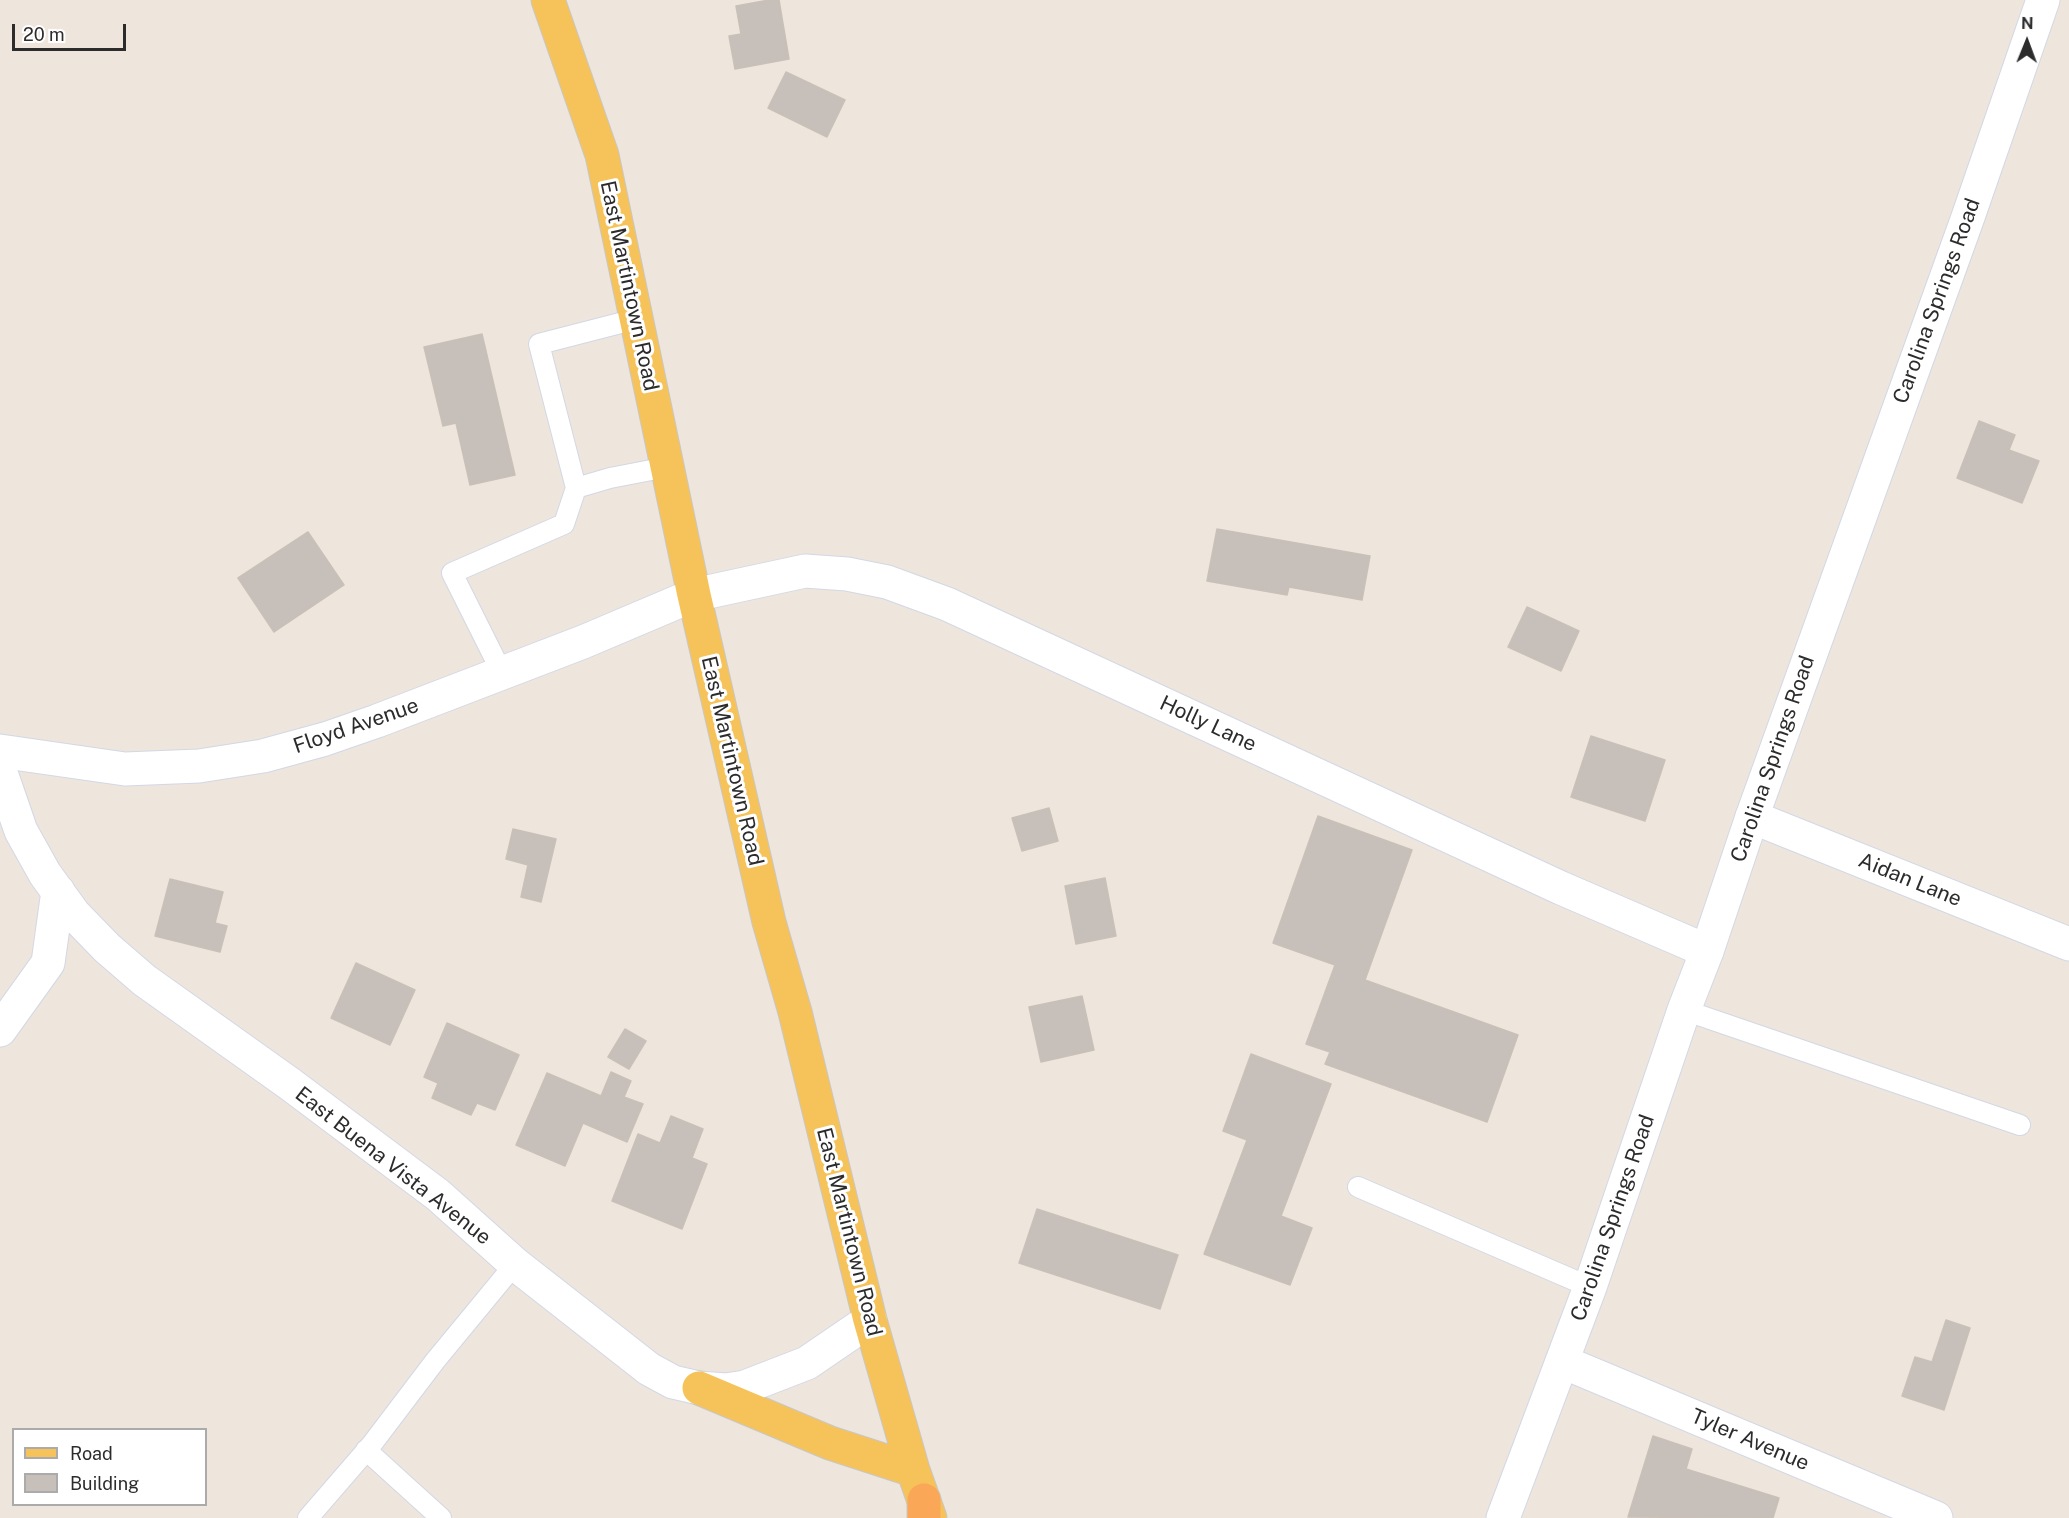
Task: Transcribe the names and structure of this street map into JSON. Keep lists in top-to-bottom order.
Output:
{
  "streets": {
    "main road": ["East Martintown Road"],
    "street": [
      "Carolina Springs Road",
      "Holly Lane",
      "Floyd Avenue",
      "Aidan Lane",
      "East Buena Vista Avenue",
      "Tyler Avenue"
    ]
  },
  "crossings": [
    ["East Martintown Road", "Holly Lane"],
    ["East Martintown Road", "Floyd Avenue"],
    ["East Martintown Road", "East Buena Vista Avenue"],
    ["Carolina Springs Road", "Holly Lane"],
    ["Carolina Springs Road", "Aidan Lane"],
    ["Carolina Springs Road", "Tyler Avenue"],
    ["Holly Lane", "Floyd Avenue"]
  ],
  "legend": ["Road", "Building"],
  "scale_bar": "20 m",
  "north": "top"
}
